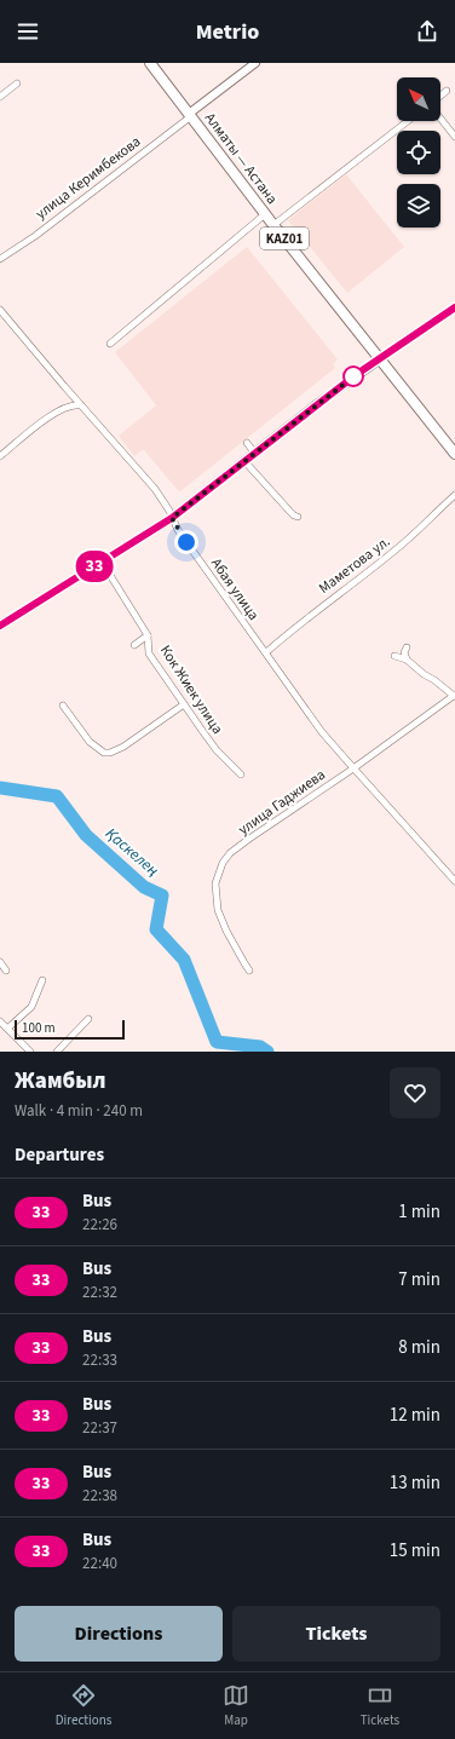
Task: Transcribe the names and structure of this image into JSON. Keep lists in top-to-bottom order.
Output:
{
  "streets": {
    "highway": ["Алматы — Астана", "KАZ01"],
    "street": [
      "улица Керимбекова",
      "Маметова ул.",
      "Абая улица",
      "Кок Жиек улица",
      "улица Гаджиева"
    ]
  },
  "crossings": [
    ["Алматы — Астана", "улица Керимбекова"],
    ["Маметова ул.", "Абая улица"],
    ["Абая улица", "улица Гаджиева"]
  ],
  "water": ["Қаскелең"],
  "lines": ["bus line 33"],
  "scale_bar": "100 m",
  "north": "top left",
  "page": {
    "header": "Metrio",
    "on_map": "33",
    "scale": "100 m",
    "heading": [
      ["Жамбыл", "Walk · 4 min · 240 m"],
      "Departures"
    ],
    "list": [
      {
        "mark": "33",
        "name": "Bus",
        "note": "22:26",
        "value": "1 min"
      },
      {
        "mark": "33",
        "name": "Bus",
        "note": "22:32",
        "value": "7 min"
      },
      {
        "mark": "33",
        "name": "Bus",
        "note": "22:33",
        "value": "8 min"
      },
      {
        "mark": "33",
        "name": "Bus",
        "note": "22:37",
        "value": "12 min"
      },
      {
        "mark": "33",
        "name": "Bus",
        "note": "22:38",
        "value": "13 min"
      },
      {
        "mark": "33",
        "name": "Bus",
        "note": "22:40",
        "value": "15 min"
      }
    ],
    "buttons": ["Directions", "Tickets"],
    "tabs": ["Directions", "Map", "Tickets"]
  }
}
